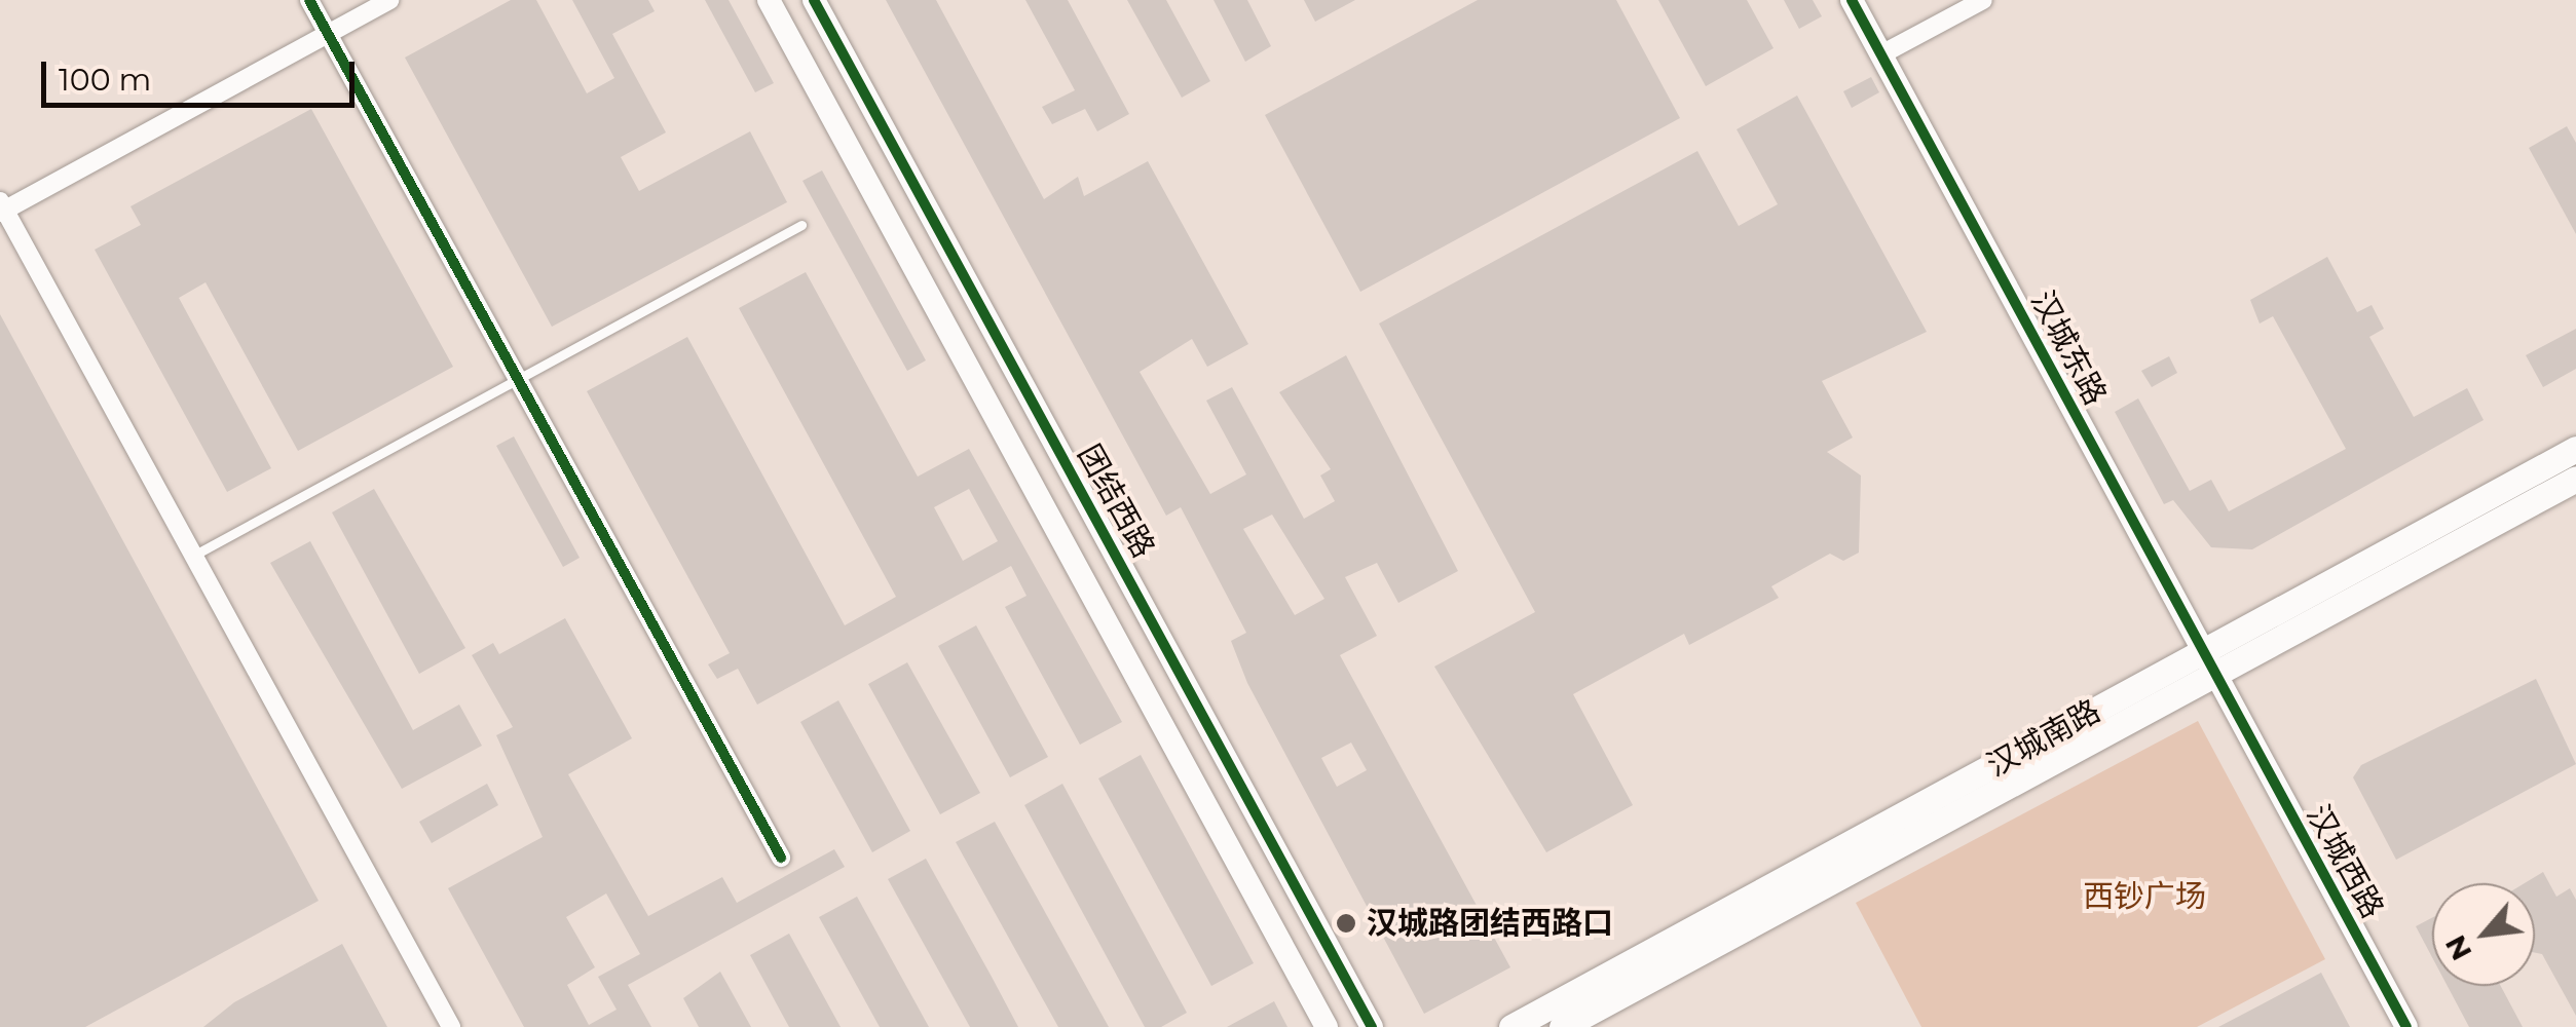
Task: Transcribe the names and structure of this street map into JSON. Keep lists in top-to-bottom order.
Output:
{
  "streets": {
    "main road": ["汉城南路"],
    "street": ["汉城东路", "团结西路", "汉城西路"]
  },
  "crossings": [
    ["汉城东路", "汉城南路"],
    ["汉城东路", "汉城西路"]
  ],
  "parks": ["西钞广场"],
  "places": ["汉城路团结西路口"],
  "scale_bar": "100 m",
  "north": "bottom left"
}
